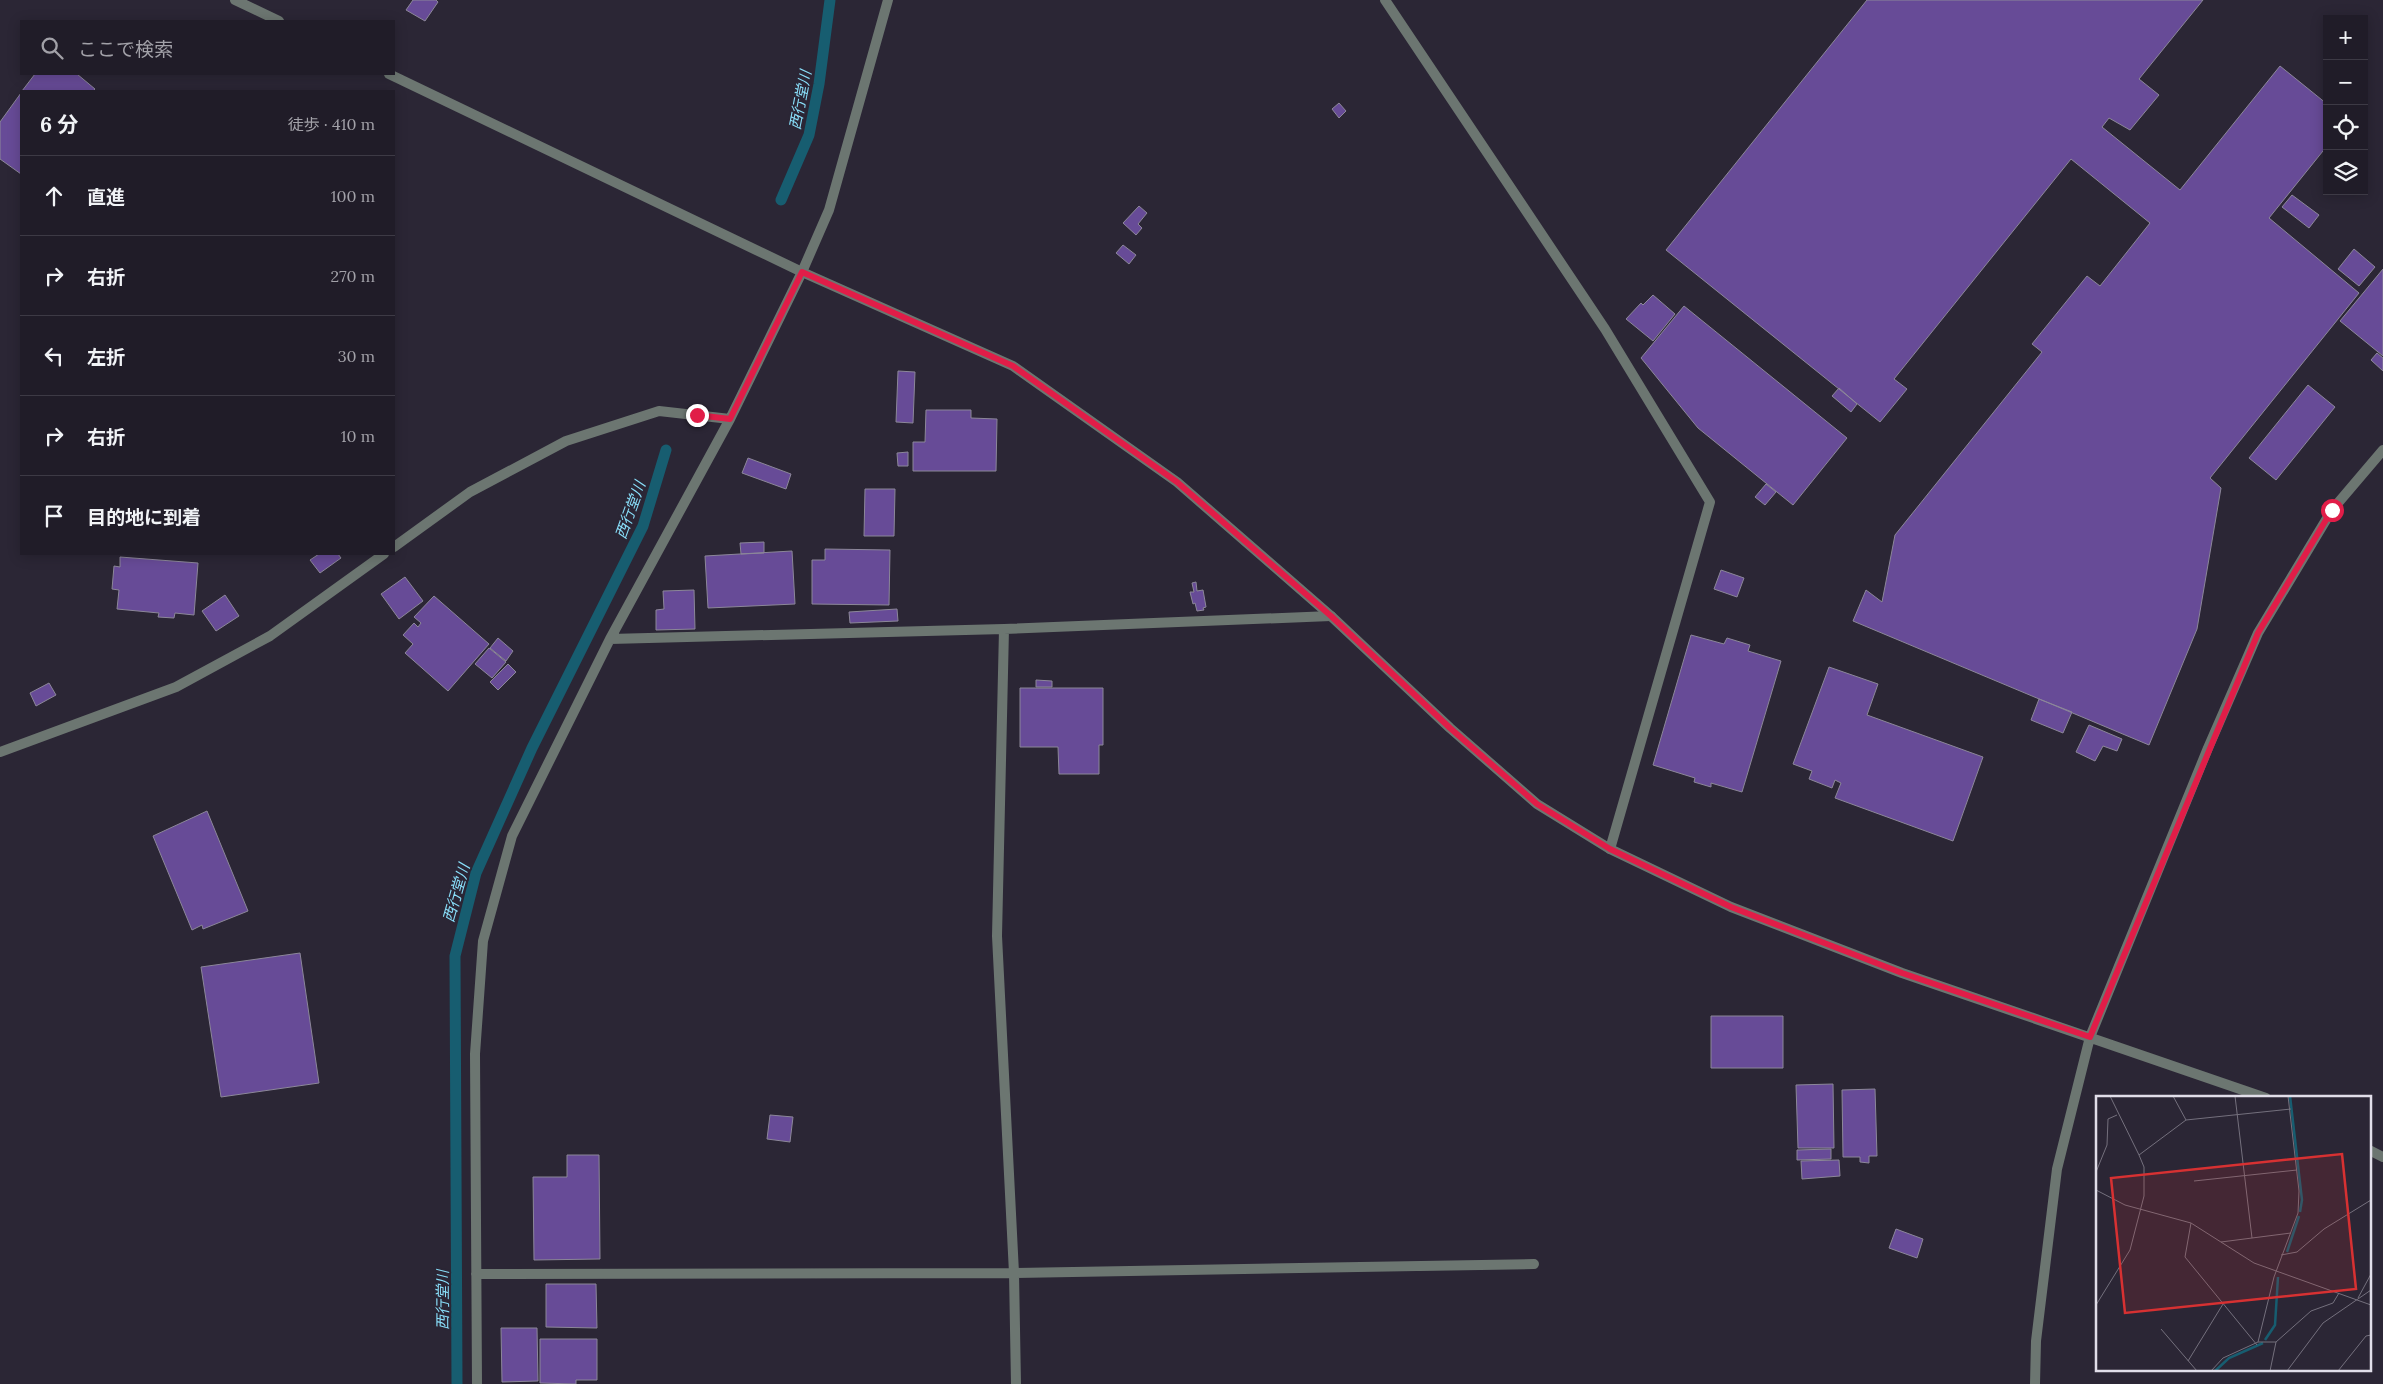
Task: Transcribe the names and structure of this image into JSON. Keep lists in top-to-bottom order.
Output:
{
  "water": ["西行堂川"],
  "page": {
    "map_buttons": ["+", "−"],
    "search": "ここで検索",
    "heading": ["6 分", "徒歩 · 410 m"],
    "list": [
      ["直進", "100 m"],
      ["右折", "270 m"],
      ["左折", "30 m"],
      ["右折", "10 m"],
      "目的地に到着"
    ]
  }
}
